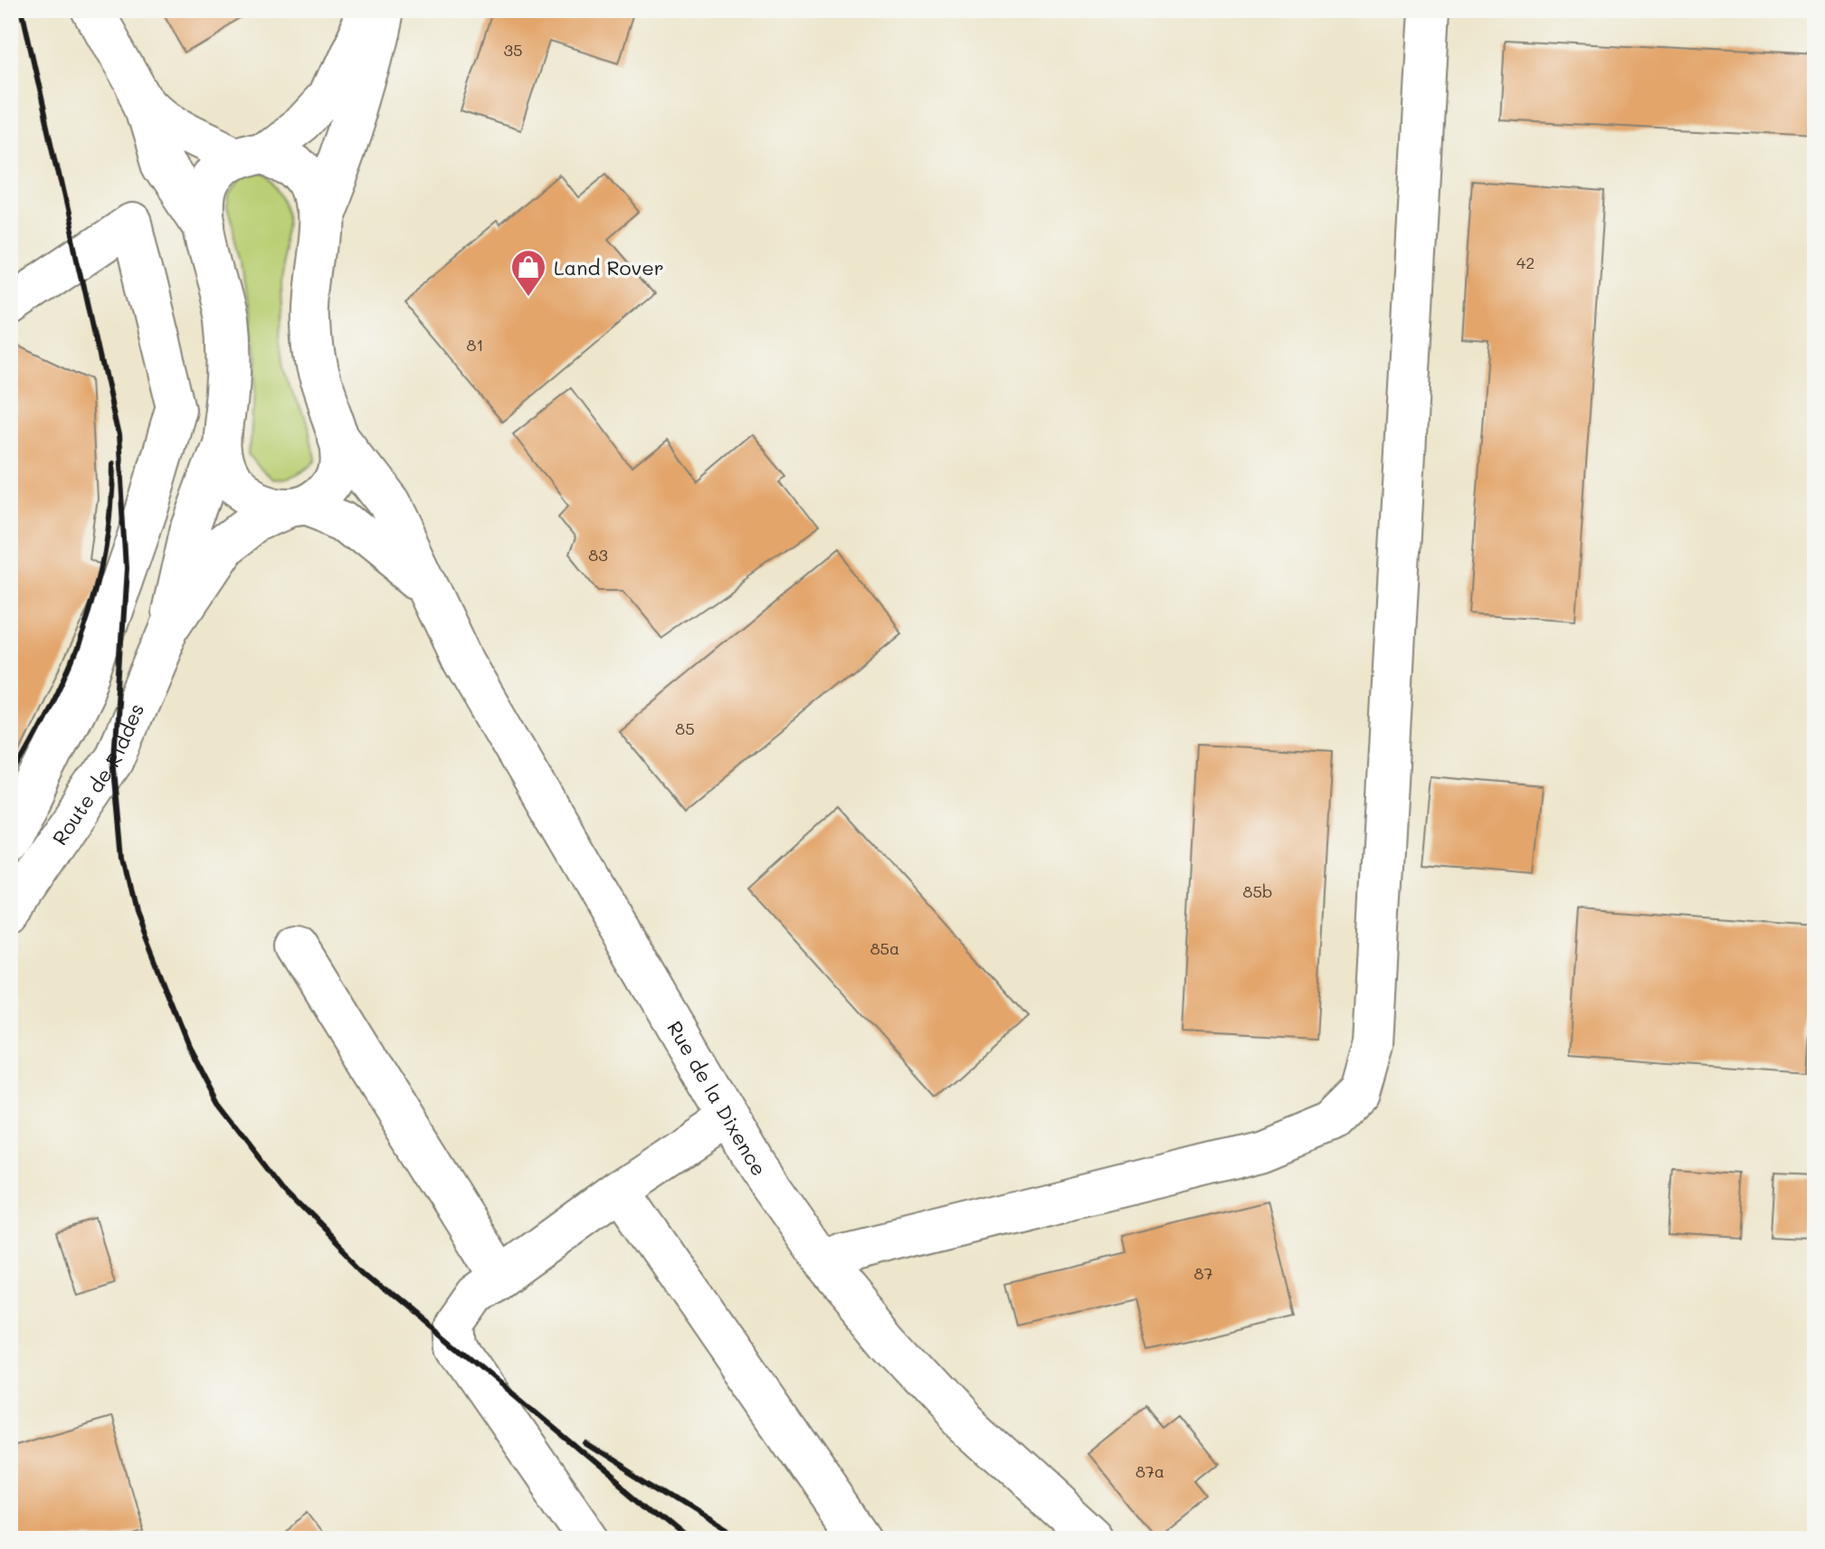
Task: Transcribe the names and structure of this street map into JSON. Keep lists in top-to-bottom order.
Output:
{
  "streets": {
    "street": ["Route de Riddes", "Rue de la Dixence"]
  },
  "crossings": [
    ["Route de Riddes", "Rue de la Dixence"]
  ],
  "places": {
    "shop": ["Land Rover"]
  },
  "house_numbers": [
    "35",
    "42",
    "81",
    "83",
    "85",
    "85b",
    "85a",
    "87",
    "87a"
  ]
}
